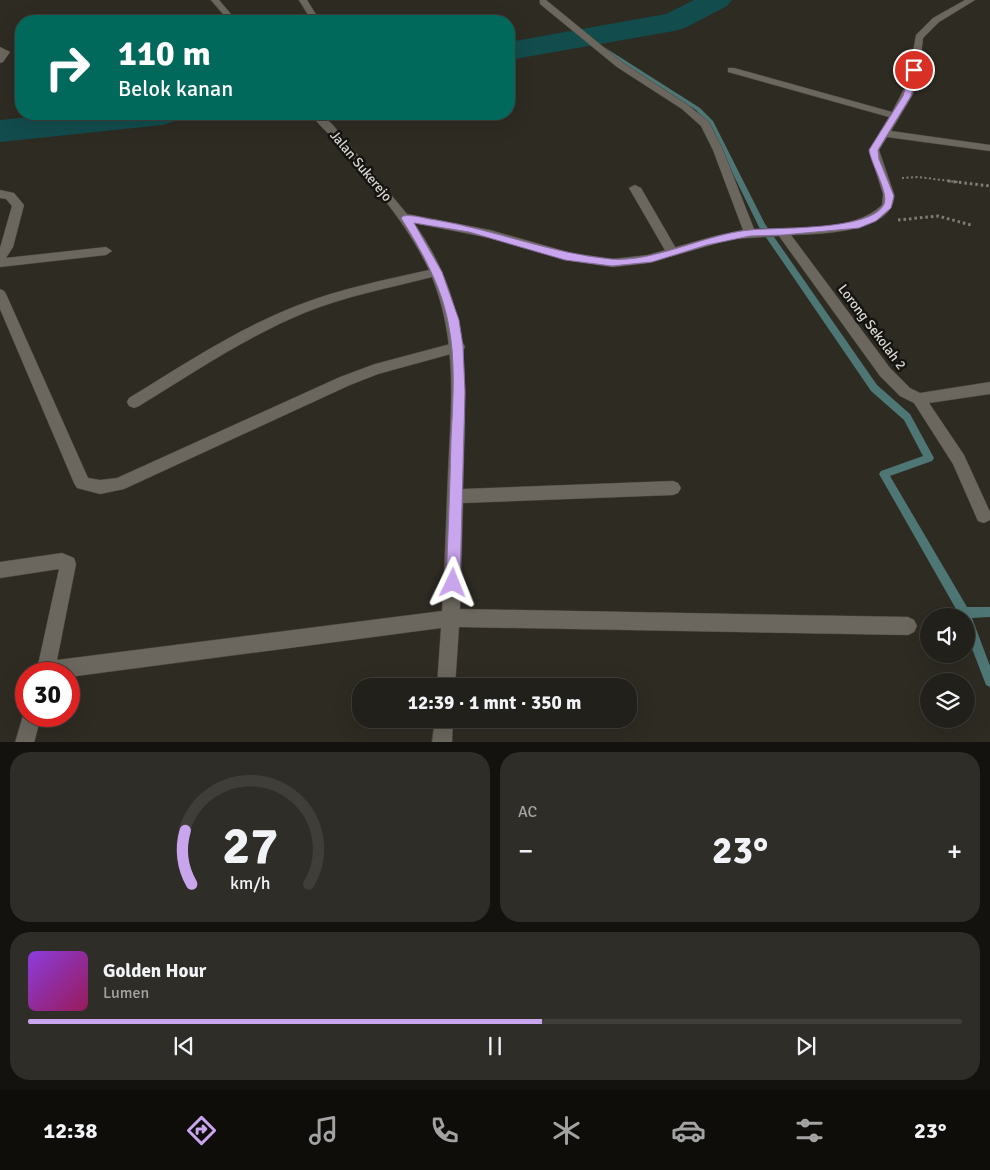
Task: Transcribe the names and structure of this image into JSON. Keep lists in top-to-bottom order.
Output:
{
  "streets": {
    "street": ["Jalan Sukerejo", "Lorong Sekolah 2"]
  },
  "page": {
    "turn": ["110 m", "Belok kanan"],
    "limit": "30",
    "trip": "12:39 · 1 mnt · 350 m",
    "tile": "AC",
    "heat": ["−", "23°", "+"],
    "song": ["Golden Hour", "Lumen"],
    "tabs": ["12:38", "23°"],
    "gauge": ["27", "km/h"]
  }
}
